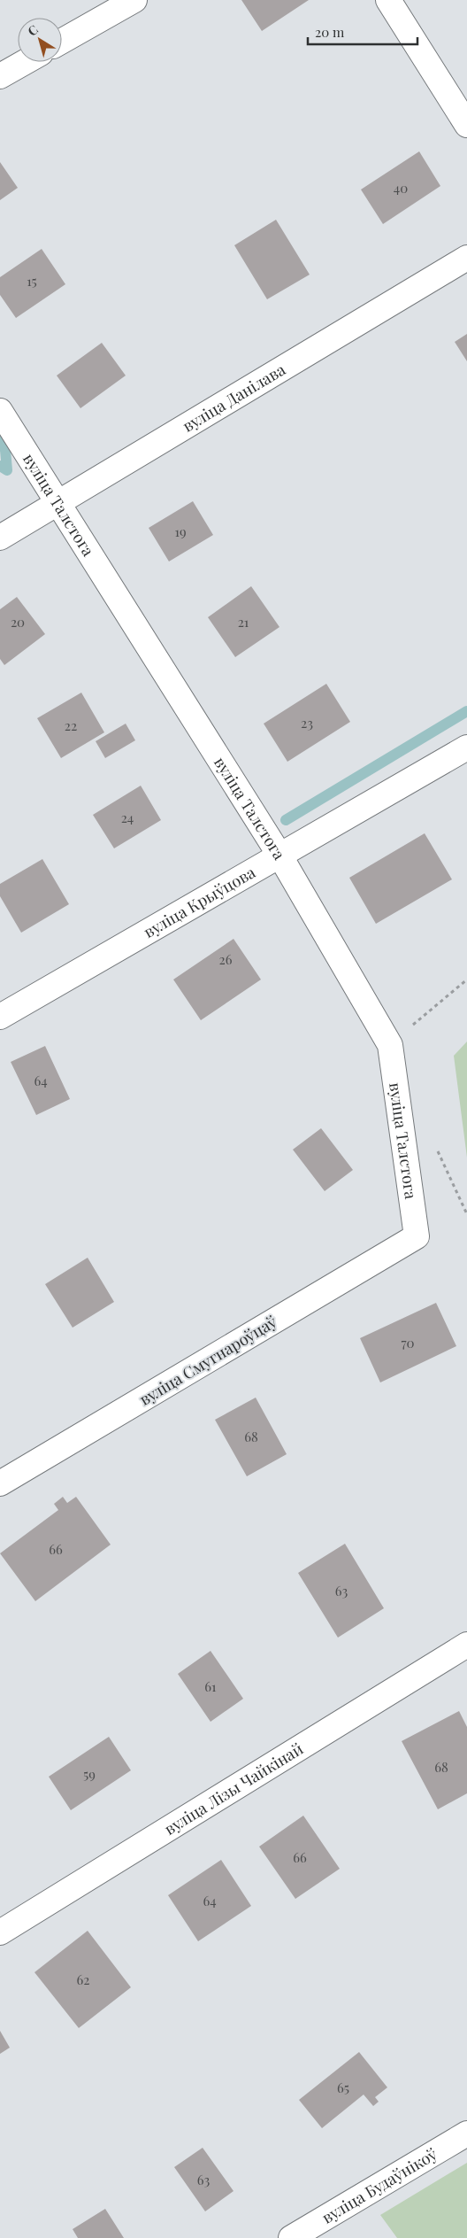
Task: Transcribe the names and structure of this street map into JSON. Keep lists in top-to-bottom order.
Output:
{
  "streets": {
    "street": [
      "вуліца Данілава",
      "вуліца Талстога",
      "вуліца Крыўцова",
      "вуліца Смугнароўцаў",
      "вуліца Лізы Чайкінай",
      "вуліца Будаўнікоў"
    ]
  },
  "crossings": [
    ["вуліца Данілава", "вуліца Талстога"],
    ["вуліца Талстога", "вуліца Крыўцова"],
    ["вуліца Талстога", "вуліца Смугнароўцаў"]
  ],
  "house_numbers": [
    "40",
    "15",
    "19",
    "20",
    "21",
    "23",
    "22",
    "24",
    "26",
    "64",
    "70",
    "68",
    "66",
    "63",
    "61",
    "68",
    "59",
    "66",
    "64",
    "62",
    "65",
    "63"
  ],
  "scale_bar": "20 m",
  "north": "top left"
}
